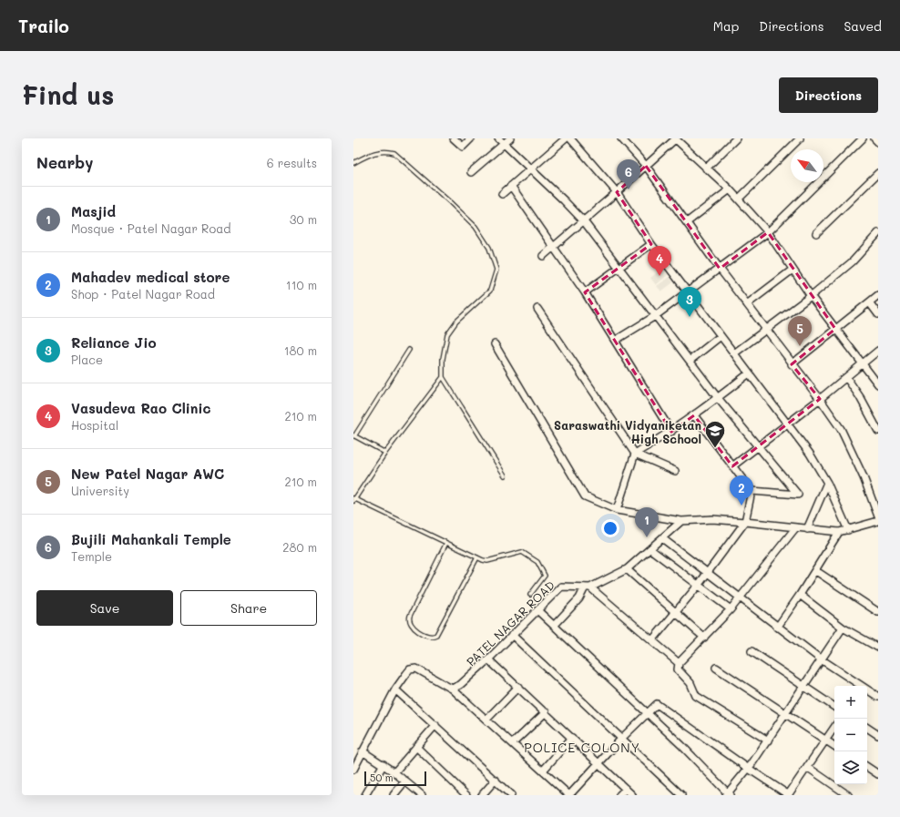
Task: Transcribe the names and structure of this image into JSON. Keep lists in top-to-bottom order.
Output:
{
  "streets": {
    "street": ["PATEL NAGAR ROAD"]
  },
  "districts": ["POLICE COLONY"],
  "places": {
    "school or university": ["Saraswathi Vidyaniketan High School"]
  },
  "scale_bar": "50 m",
  "north": "top left",
  "page": {
    "header": "Trailo",
    "nav": ["Map", "Directions", "Saved"],
    "buttons": [
      "Directions",
      ["Save", "Share"]
    ],
    "title": "Find us",
    "heading": ["Nearby", "6 results"],
    "pins": [
      "6",
      "4",
      "3",
      "5",
      "2",
      "1"
    ],
    "list": [
      {
        "mark": "1",
        "name": "Masjid",
        "note": "Mosque · Patel Nagar Road",
        "value": "30 m"
      },
      {
        "mark": "2",
        "name": "Mahadev medical store",
        "note": "Shop · Patel Nagar Road",
        "value": "110 m"
      },
      {
        "mark": "3",
        "name": "Reliance Jio",
        "note": "Place",
        "value": "180 m"
      },
      {
        "mark": "4",
        "name": "Vasudeva Rao Clinic",
        "note": "Hospital",
        "value": "210 m"
      },
      {
        "mark": "5",
        "name": "New Patel Nagar AWC",
        "note": "University",
        "value": "210 m"
      },
      {
        "mark": "6",
        "name": "Bujili Mahankali Temple",
        "note": "Temple",
        "value": "280 m"
      }
    ],
    "map_buttons": ["+", "−"],
    "scale": "50 m"
  }
}
